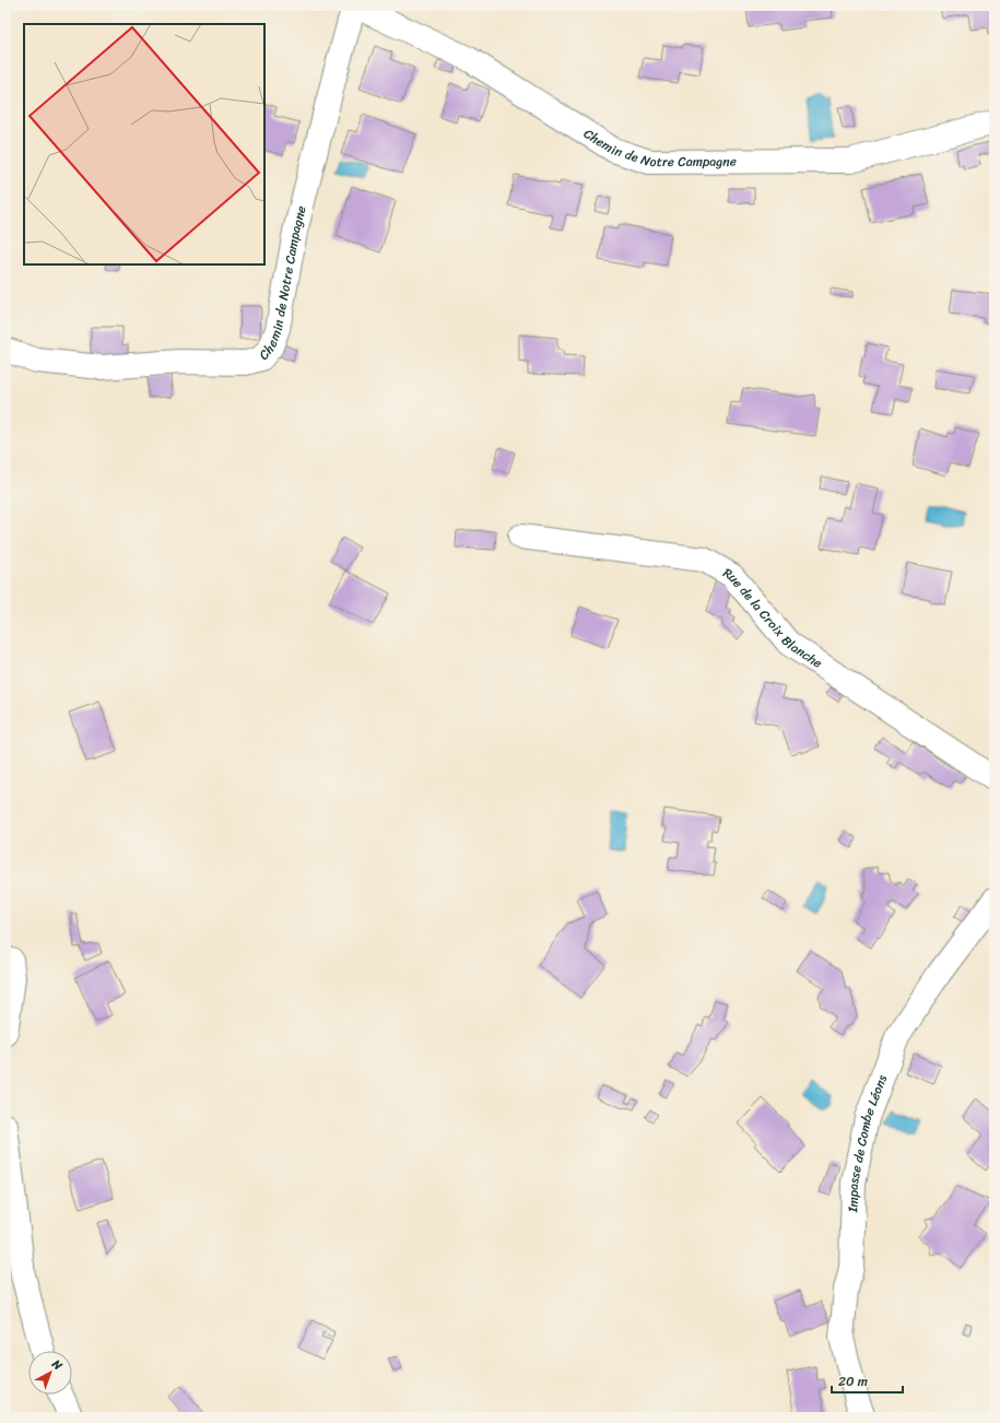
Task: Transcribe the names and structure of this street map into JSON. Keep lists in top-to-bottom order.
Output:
{
  "streets": {
    "street": ["Chemin de Notre Campagne", "Rue de la Croix Blanche", "Impasse de Combe Léons"]
  },
  "scale_bar": "20 m",
  "north": "top right"
}
